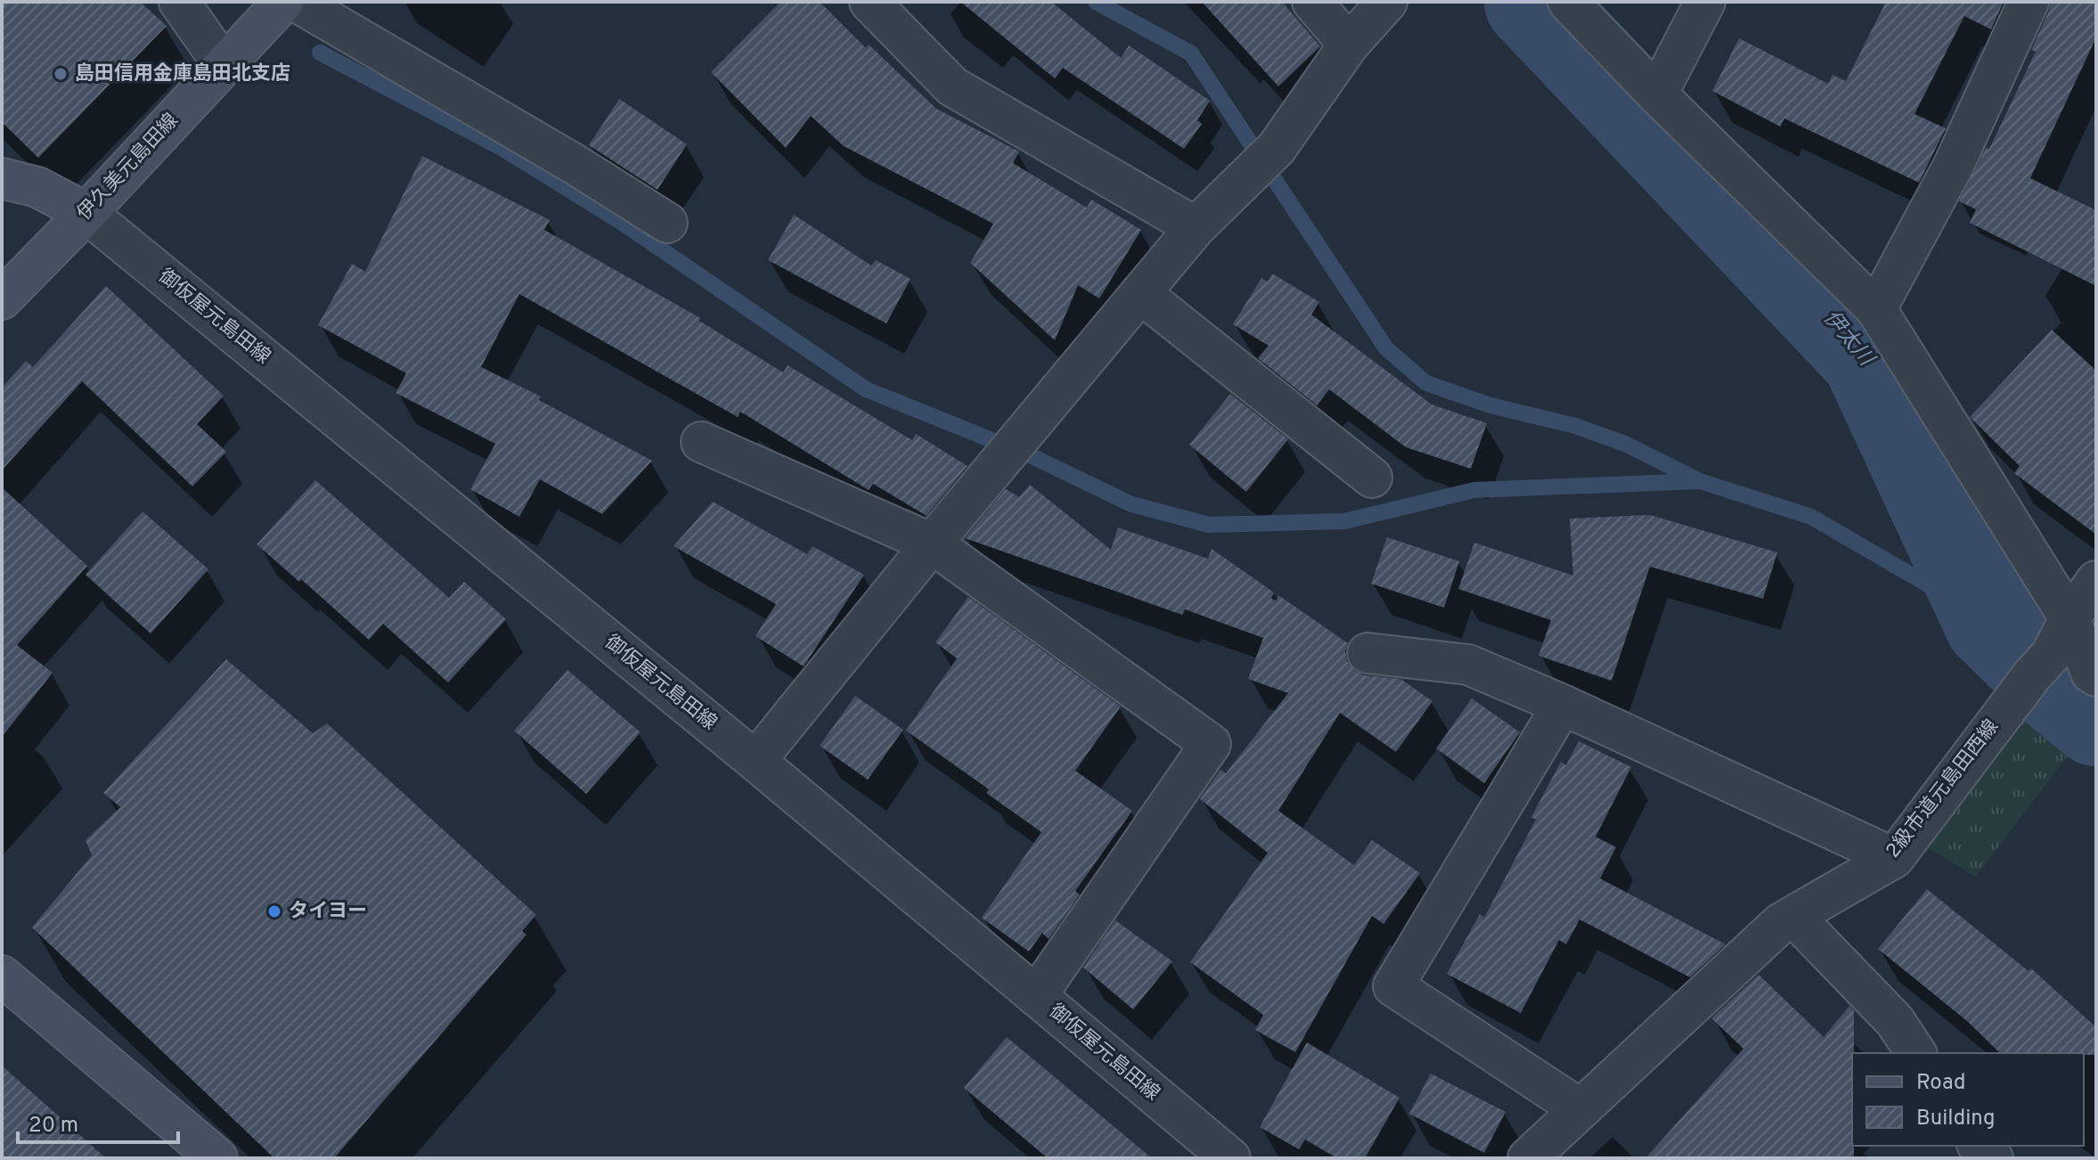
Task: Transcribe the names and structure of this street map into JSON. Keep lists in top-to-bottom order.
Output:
{
  "streets": {
    "main road": ["伊久美元島田線"],
    "street": ["御仮屋元島田線", "2級市道元島田西線"]
  },
  "crossings": [
    ["伊久美元島田線", "御仮屋元島田線"]
  ],
  "water": ["伊太川"],
  "places": ["島田信用金庫島田北支店", "タイヨー"],
  "legend": ["Road", "Building"],
  "scale_bar": "20 m"
}
